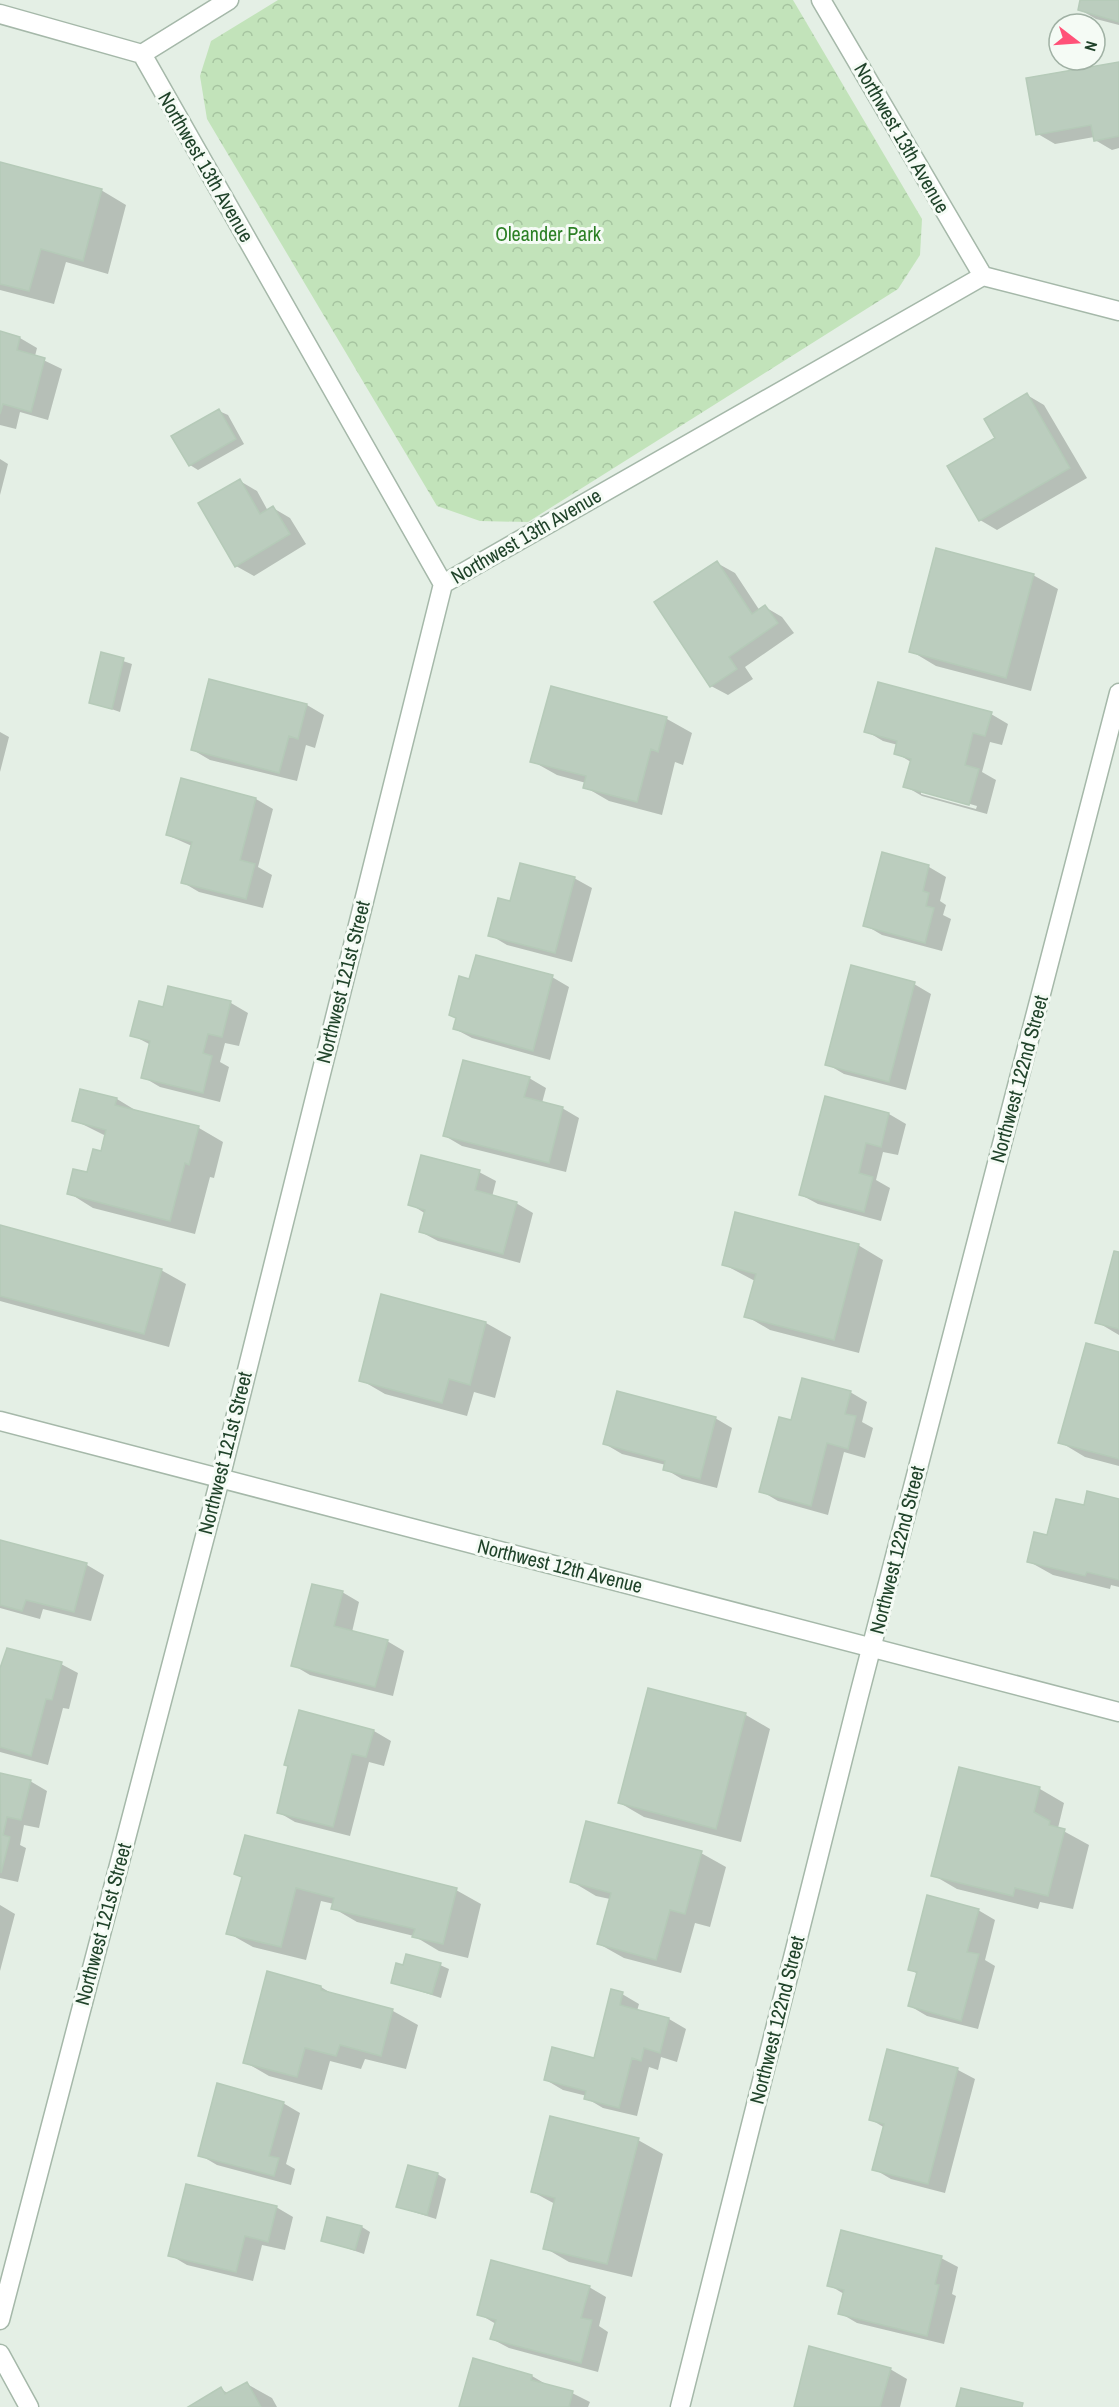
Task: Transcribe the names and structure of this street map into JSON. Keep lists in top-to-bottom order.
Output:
{
  "streets": {
    "street": [
      "Northwest 13th Avenue",
      "Northwest 121st Street",
      "Northwest 122nd Street",
      "Northwest 12th Avenue"
    ]
  },
  "crossings": [
    ["Northwest 13th Avenue", "Northwest 121st Street"],
    ["Northwest 121st Street", "Northwest 12th Avenue"],
    ["Northwest 122nd Street", "Northwest 12th Avenue"]
  ],
  "parks": ["Oleander Park"],
  "north": "right"
}
